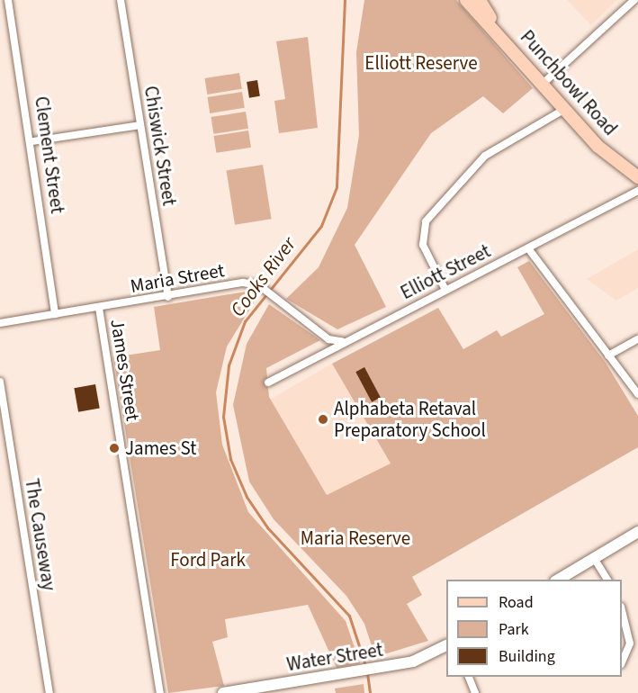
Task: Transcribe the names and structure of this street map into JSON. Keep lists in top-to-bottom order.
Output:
{
  "streets": {
    "main road": ["Punchbowl Road", "Water Street"],
    "street": [
      "Chiswick Street",
      "Clement Street",
      "Elliott Street",
      "Maria Street",
      "James Street",
      "The Causeway"
    ]
  },
  "crossings": [
    ["Chiswick Street", "Maria Street"],
    ["Clement Street", "Maria Street"],
    ["Elliott Street", "Maria Street"],
    ["Maria Street", "James Street"]
  ],
  "water": ["Cooks River"],
  "parks": ["Elliott Reserve", "Maria Reserve", "Ford Park"],
  "places": ["Alphabeta Retaval Preparatory School", "James St"],
  "legend": ["Road", "Park", "Building"]
}
